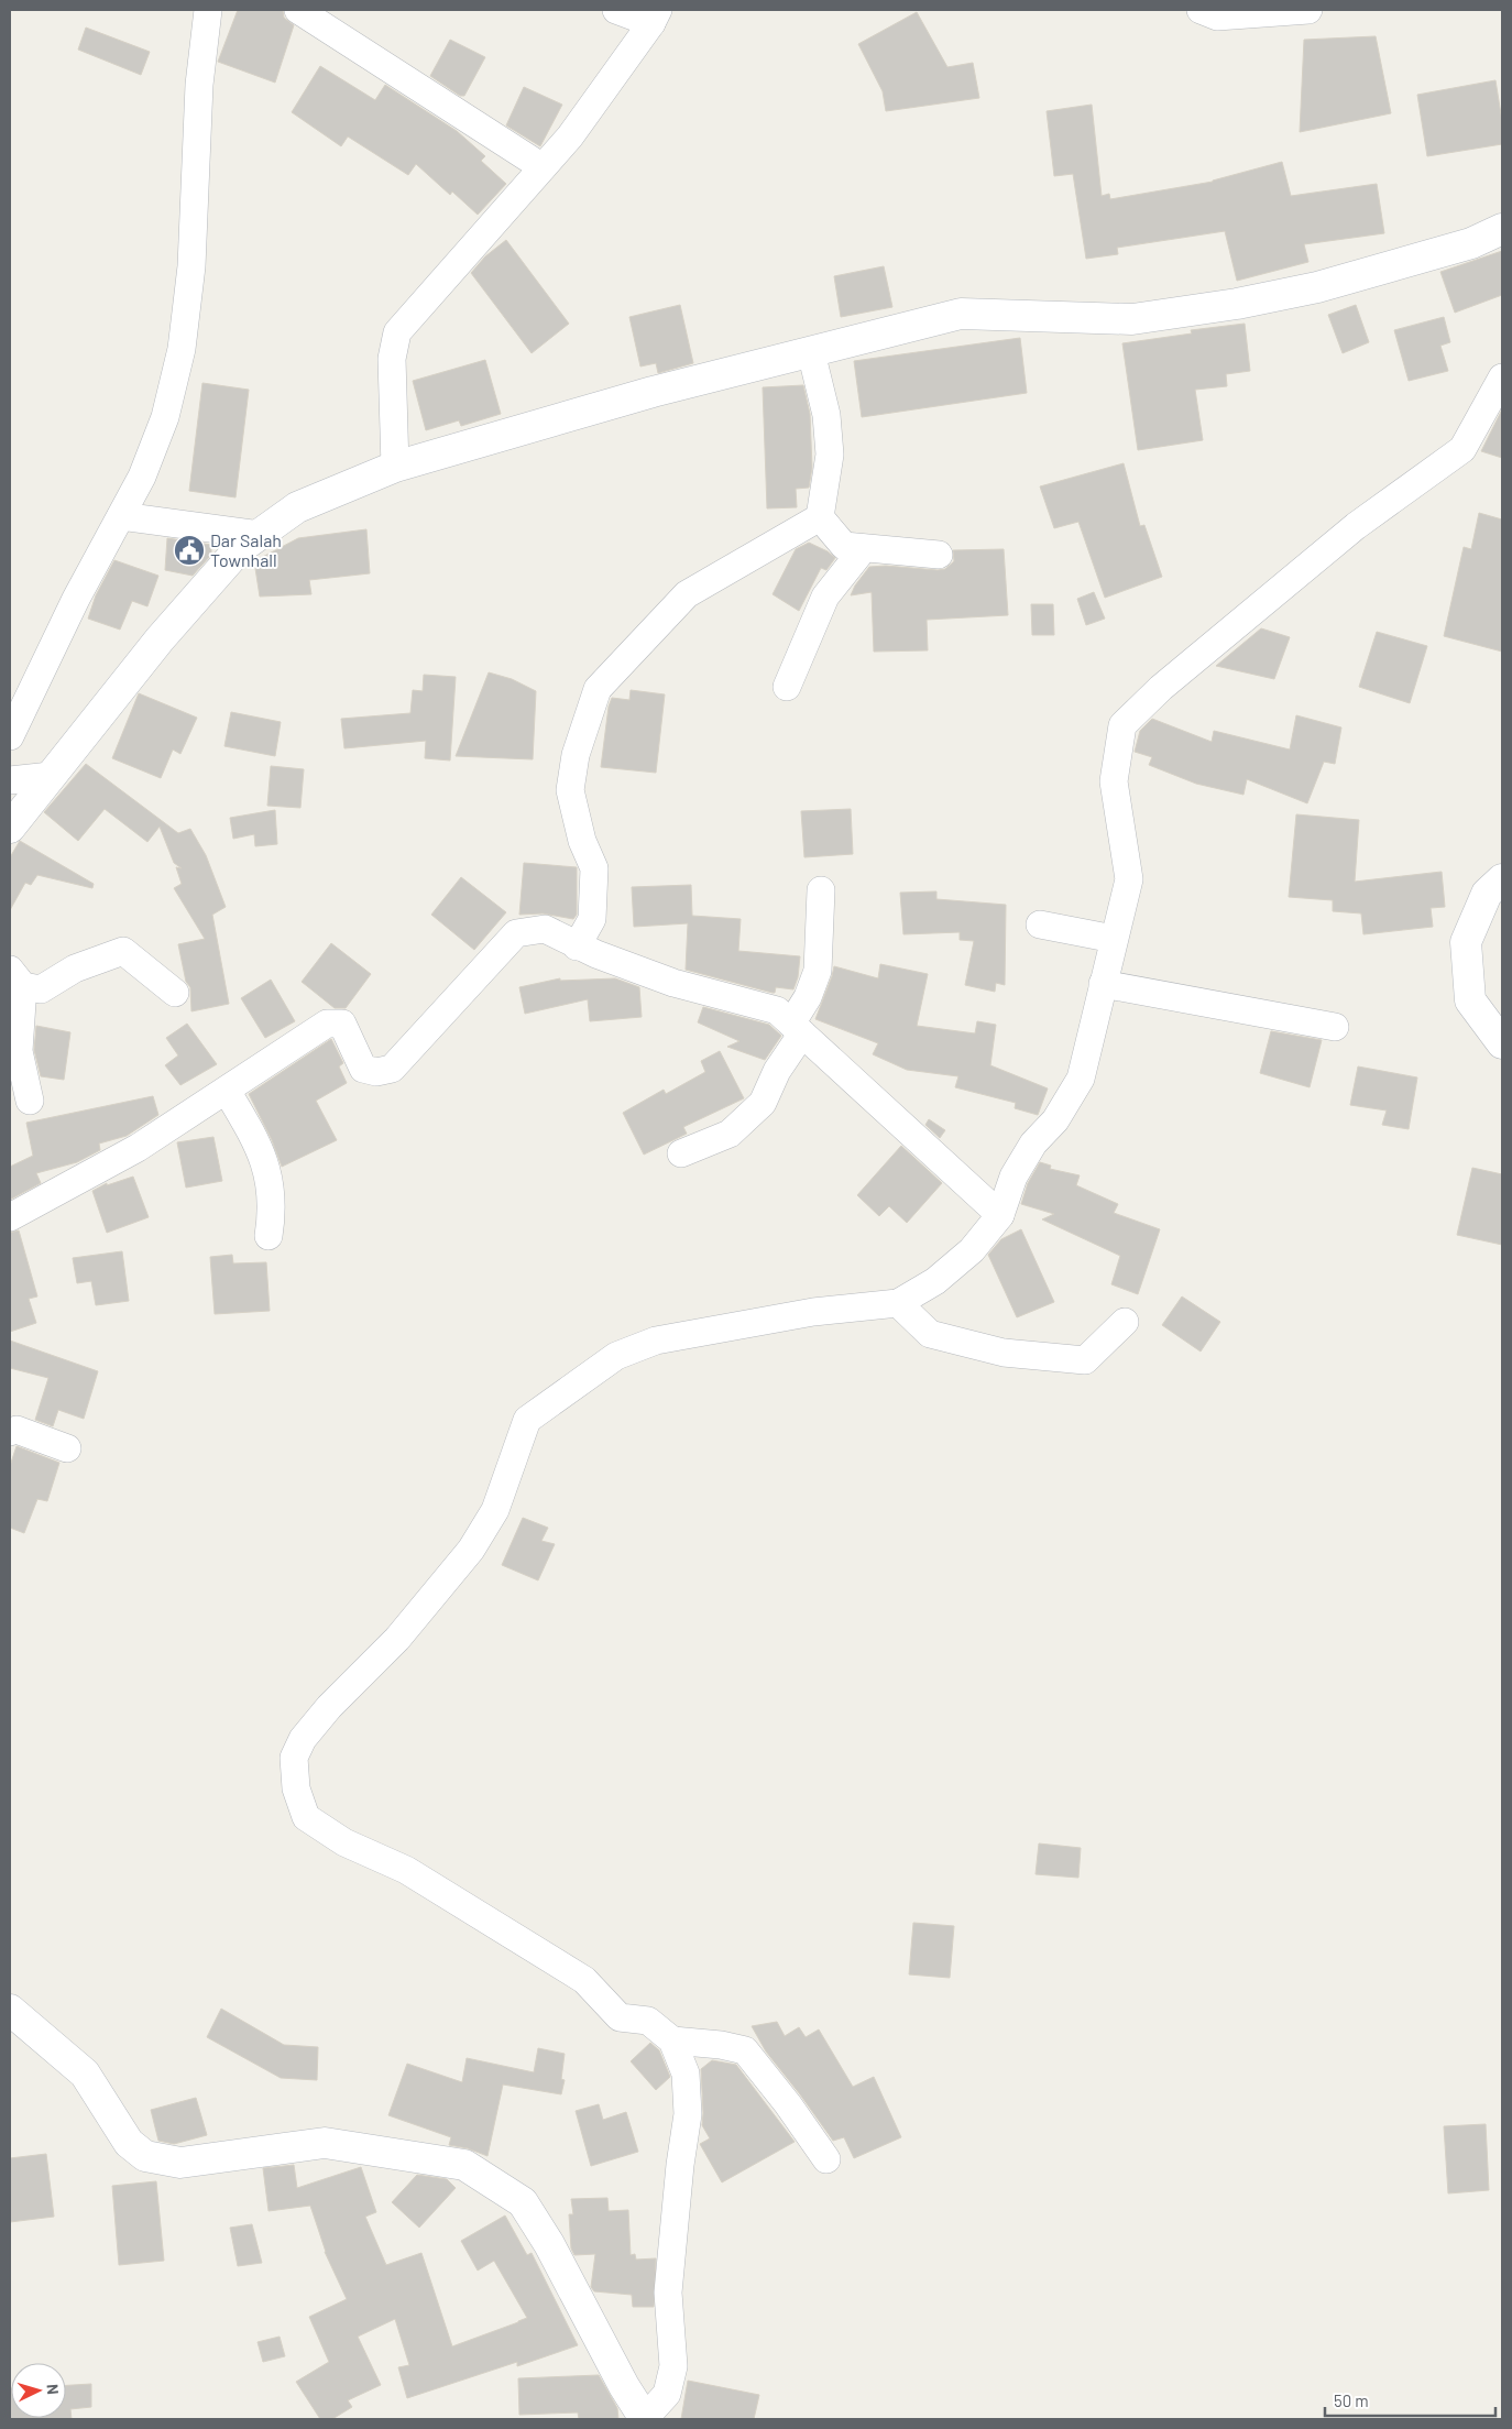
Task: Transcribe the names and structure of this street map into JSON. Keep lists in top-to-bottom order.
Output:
{
  "places": {
    "public building": ["Dar Salah Townhall"]
  },
  "scale_bar": "50 m",
  "north": "right"
}
